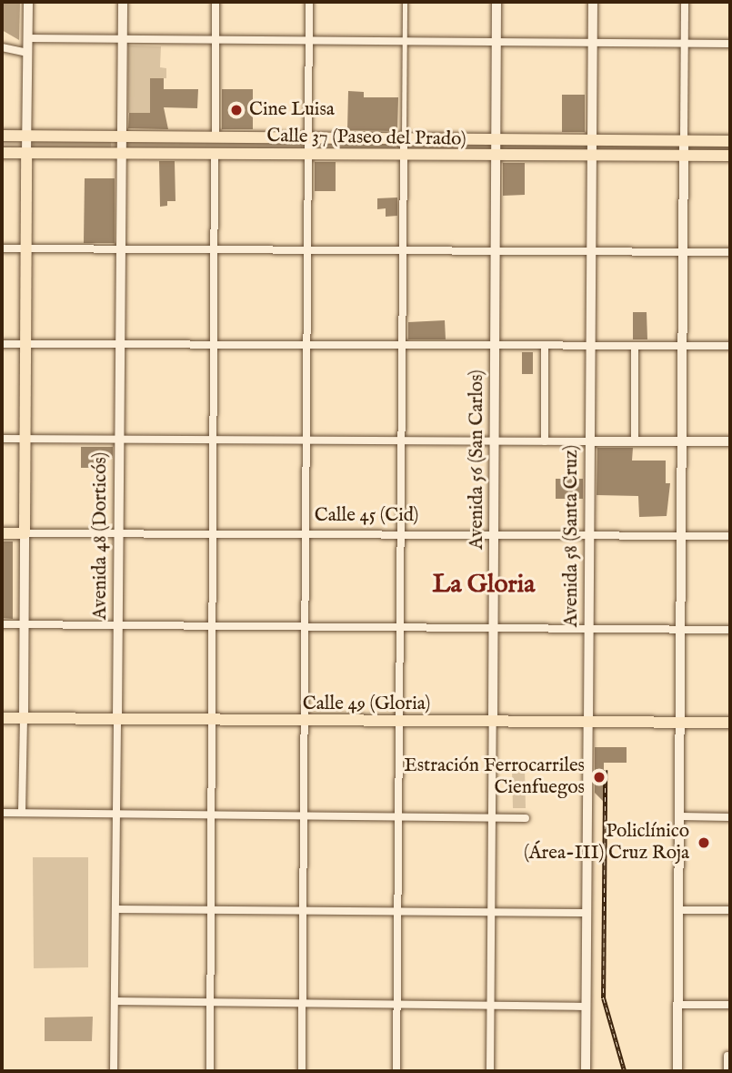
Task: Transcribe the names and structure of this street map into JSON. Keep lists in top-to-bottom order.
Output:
{
  "streets": {
    "main road": [
      "Calle 37 (Paseo del Prado)",
      "Avenida 56 (San Carlos)",
      "Calle 45 (Cid)",
      "Avenida 58 (Santa Cruz)",
      "Calle 49 (Gloria)"
    ],
    "street": ["Avenida 48 (Dorticós)"]
  },
  "crossings": [
    ["Calle 37 (Paseo del Prado)", "Avenida 56 (San Carlos)"],
    ["Calle 37 (Paseo del Prado)", "Avenida 48 (Dorticós)"],
    ["Calle 37 (Paseo del Prado)", "Avenida 58 (Santa Cruz)"],
    ["Avenida 56 (San Carlos)", "Calle 45 (Cid)"],
    ["Avenida 56 (San Carlos)", "Calle 49 (Gloria)"],
    ["Calle 45 (Cid)", "Avenida 48 (Dorticós)"],
    ["Calle 45 (Cid)", "Avenida 58 (Santa Cruz)"],
    ["Avenida 48 (Dorticós)", "Calle 49 (Gloria)"],
    ["Avenida 58 (Santa Cruz)", "Calle 49 (Gloria)"]
  ],
  "districts": ["La Gloria"],
  "places": ["Cine Luisa", "Estración Ferrocarriles Cienfuegos", "Policlínico (Área-III) Cruz Roja"]
}
